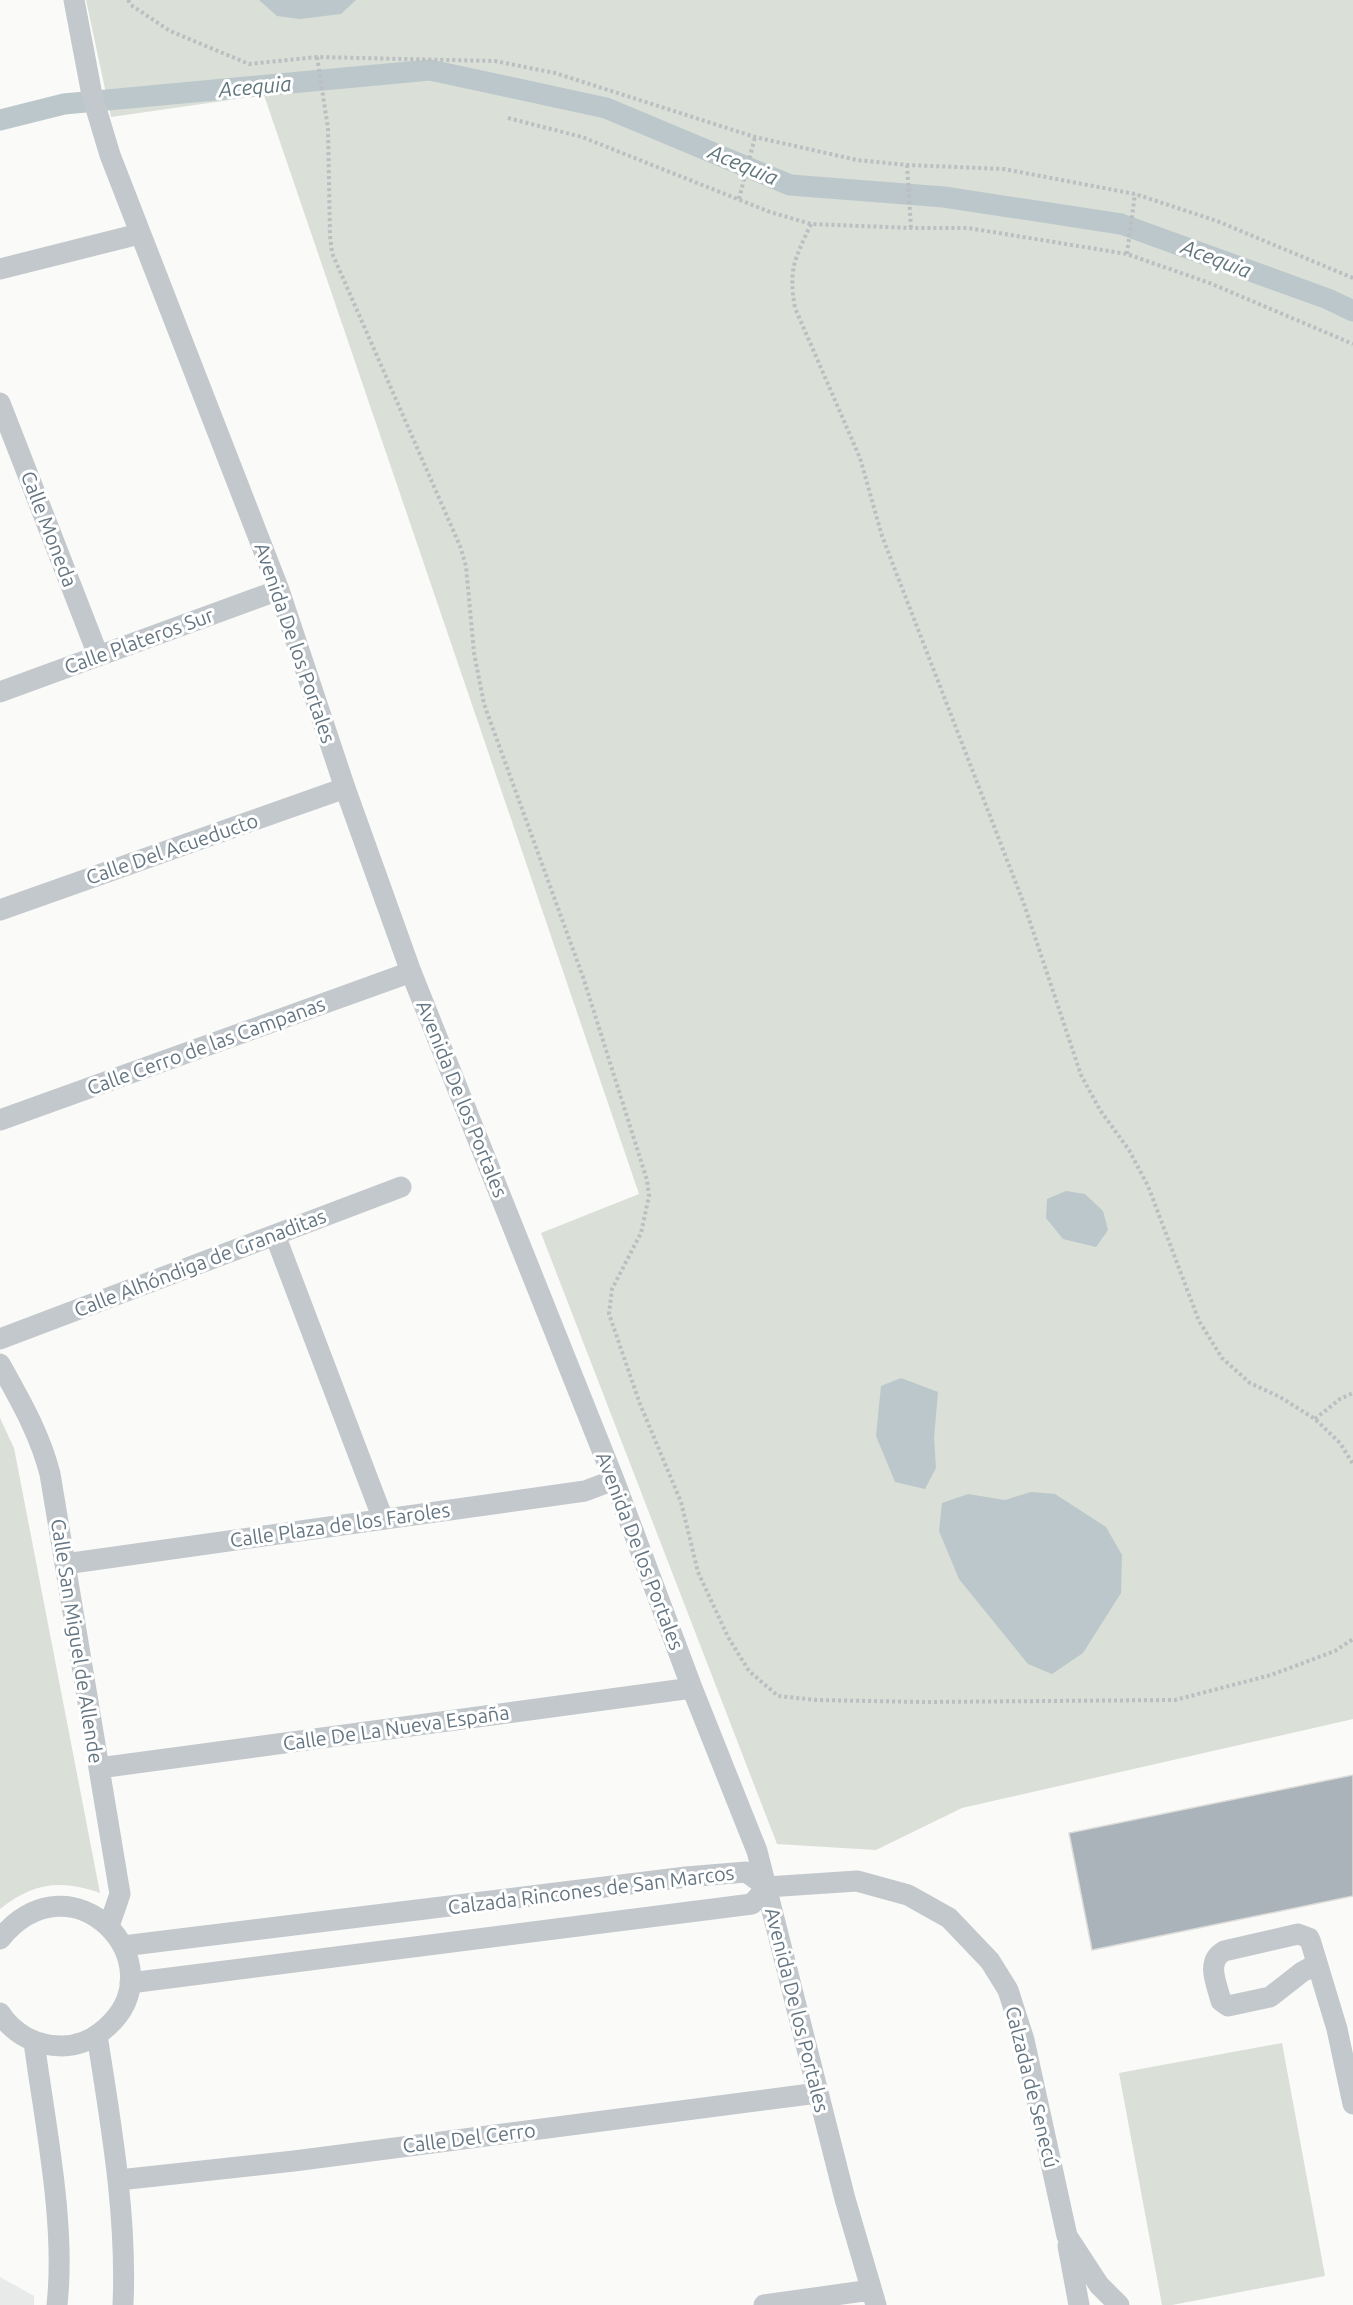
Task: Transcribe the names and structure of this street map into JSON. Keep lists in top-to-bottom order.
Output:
{
  "streets": {
    "street": [
      "Calle Moneda",
      "Calle Plateros Sur",
      "Avenida De los Portales",
      "Calle Del Acueducto",
      "Calle Cerro de las Campanas",
      "Calle Alhóndiga de Granaditas",
      "Calle Plaza de los Faroles",
      "Calle San Miguel de Allende",
      "Calle De La Nueva España",
      "Calzada Rincones de San Marcos",
      "Calzada de Senecú",
      "Calle Del Cerro"
    ]
  },
  "crossings": [
    ["Calle Moneda", "Calle Plateros Sur"],
    ["Calle Plateros Sur", "Avenida De los Portales"],
    ["Avenida De los Portales", "Calle Del Acueducto"],
    ["Avenida De los Portales", "Calle Cerro de las Campanas"],
    ["Avenida De los Portales", "Calle Plaza de los Faroles"],
    ["Avenida De los Portales", "Calle De La Nueva España"],
    ["Avenida De los Portales", "Calzada Rincones de San Marcos"],
    ["Avenida De los Portales", "Calzada de Senecú"],
    ["Avenida De los Portales", "Calle Del Cerro"],
    ["Calle Plaza de los Faroles", "Calle San Miguel de Allende"],
    ["Calle San Miguel de Allende", "Calle De La Nueva España"],
    ["Calzada Rincones de San Marcos", "Calzada de Senecú"]
  ],
  "water": ["Acequia"]
}
